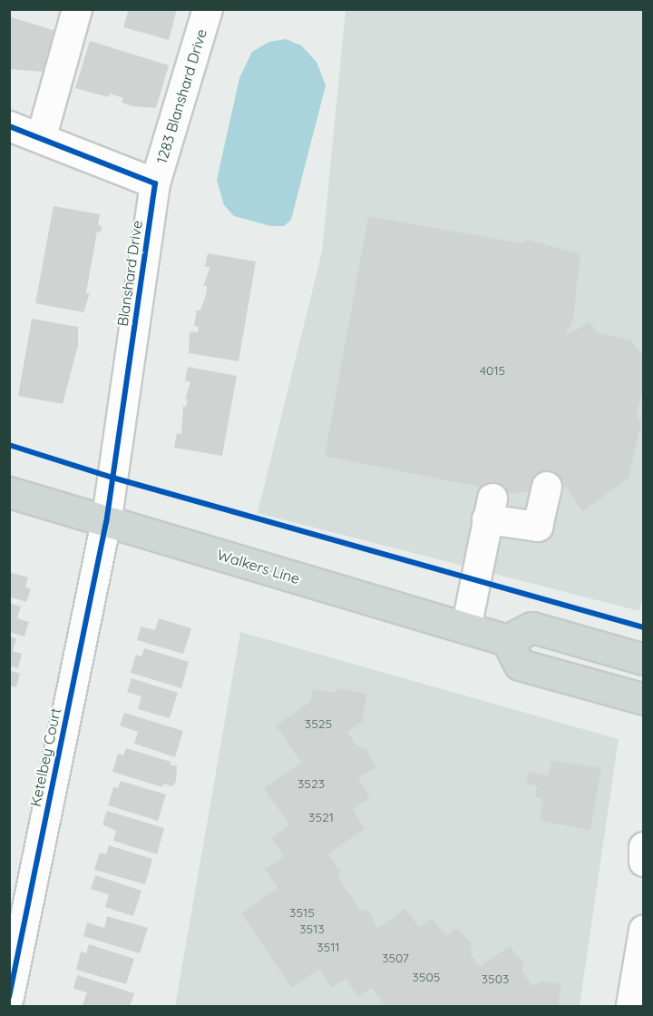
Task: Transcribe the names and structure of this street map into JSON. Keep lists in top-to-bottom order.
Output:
{
  "streets": {
    "main road": ["Walkers Line"],
    "street": ["1283 Blanshard Drive", "Blanshard Drive", "Ketelbey Court"]
  },
  "crossings": [
    ["1283 Blanshard Drive", "Blanshard Drive"],
    ["Blanshard Drive", "Walkers Line"],
    ["Blanshard Drive", "Ketelbey Court"],
    ["Walkers Line", "Ketelbey Court"]
  ],
  "house_numbers": [
    "4015",
    "3525",
    "3523",
    "3521",
    "3515",
    "3513",
    "3511",
    "3507",
    "3505",
    "3503"
  ]
}
